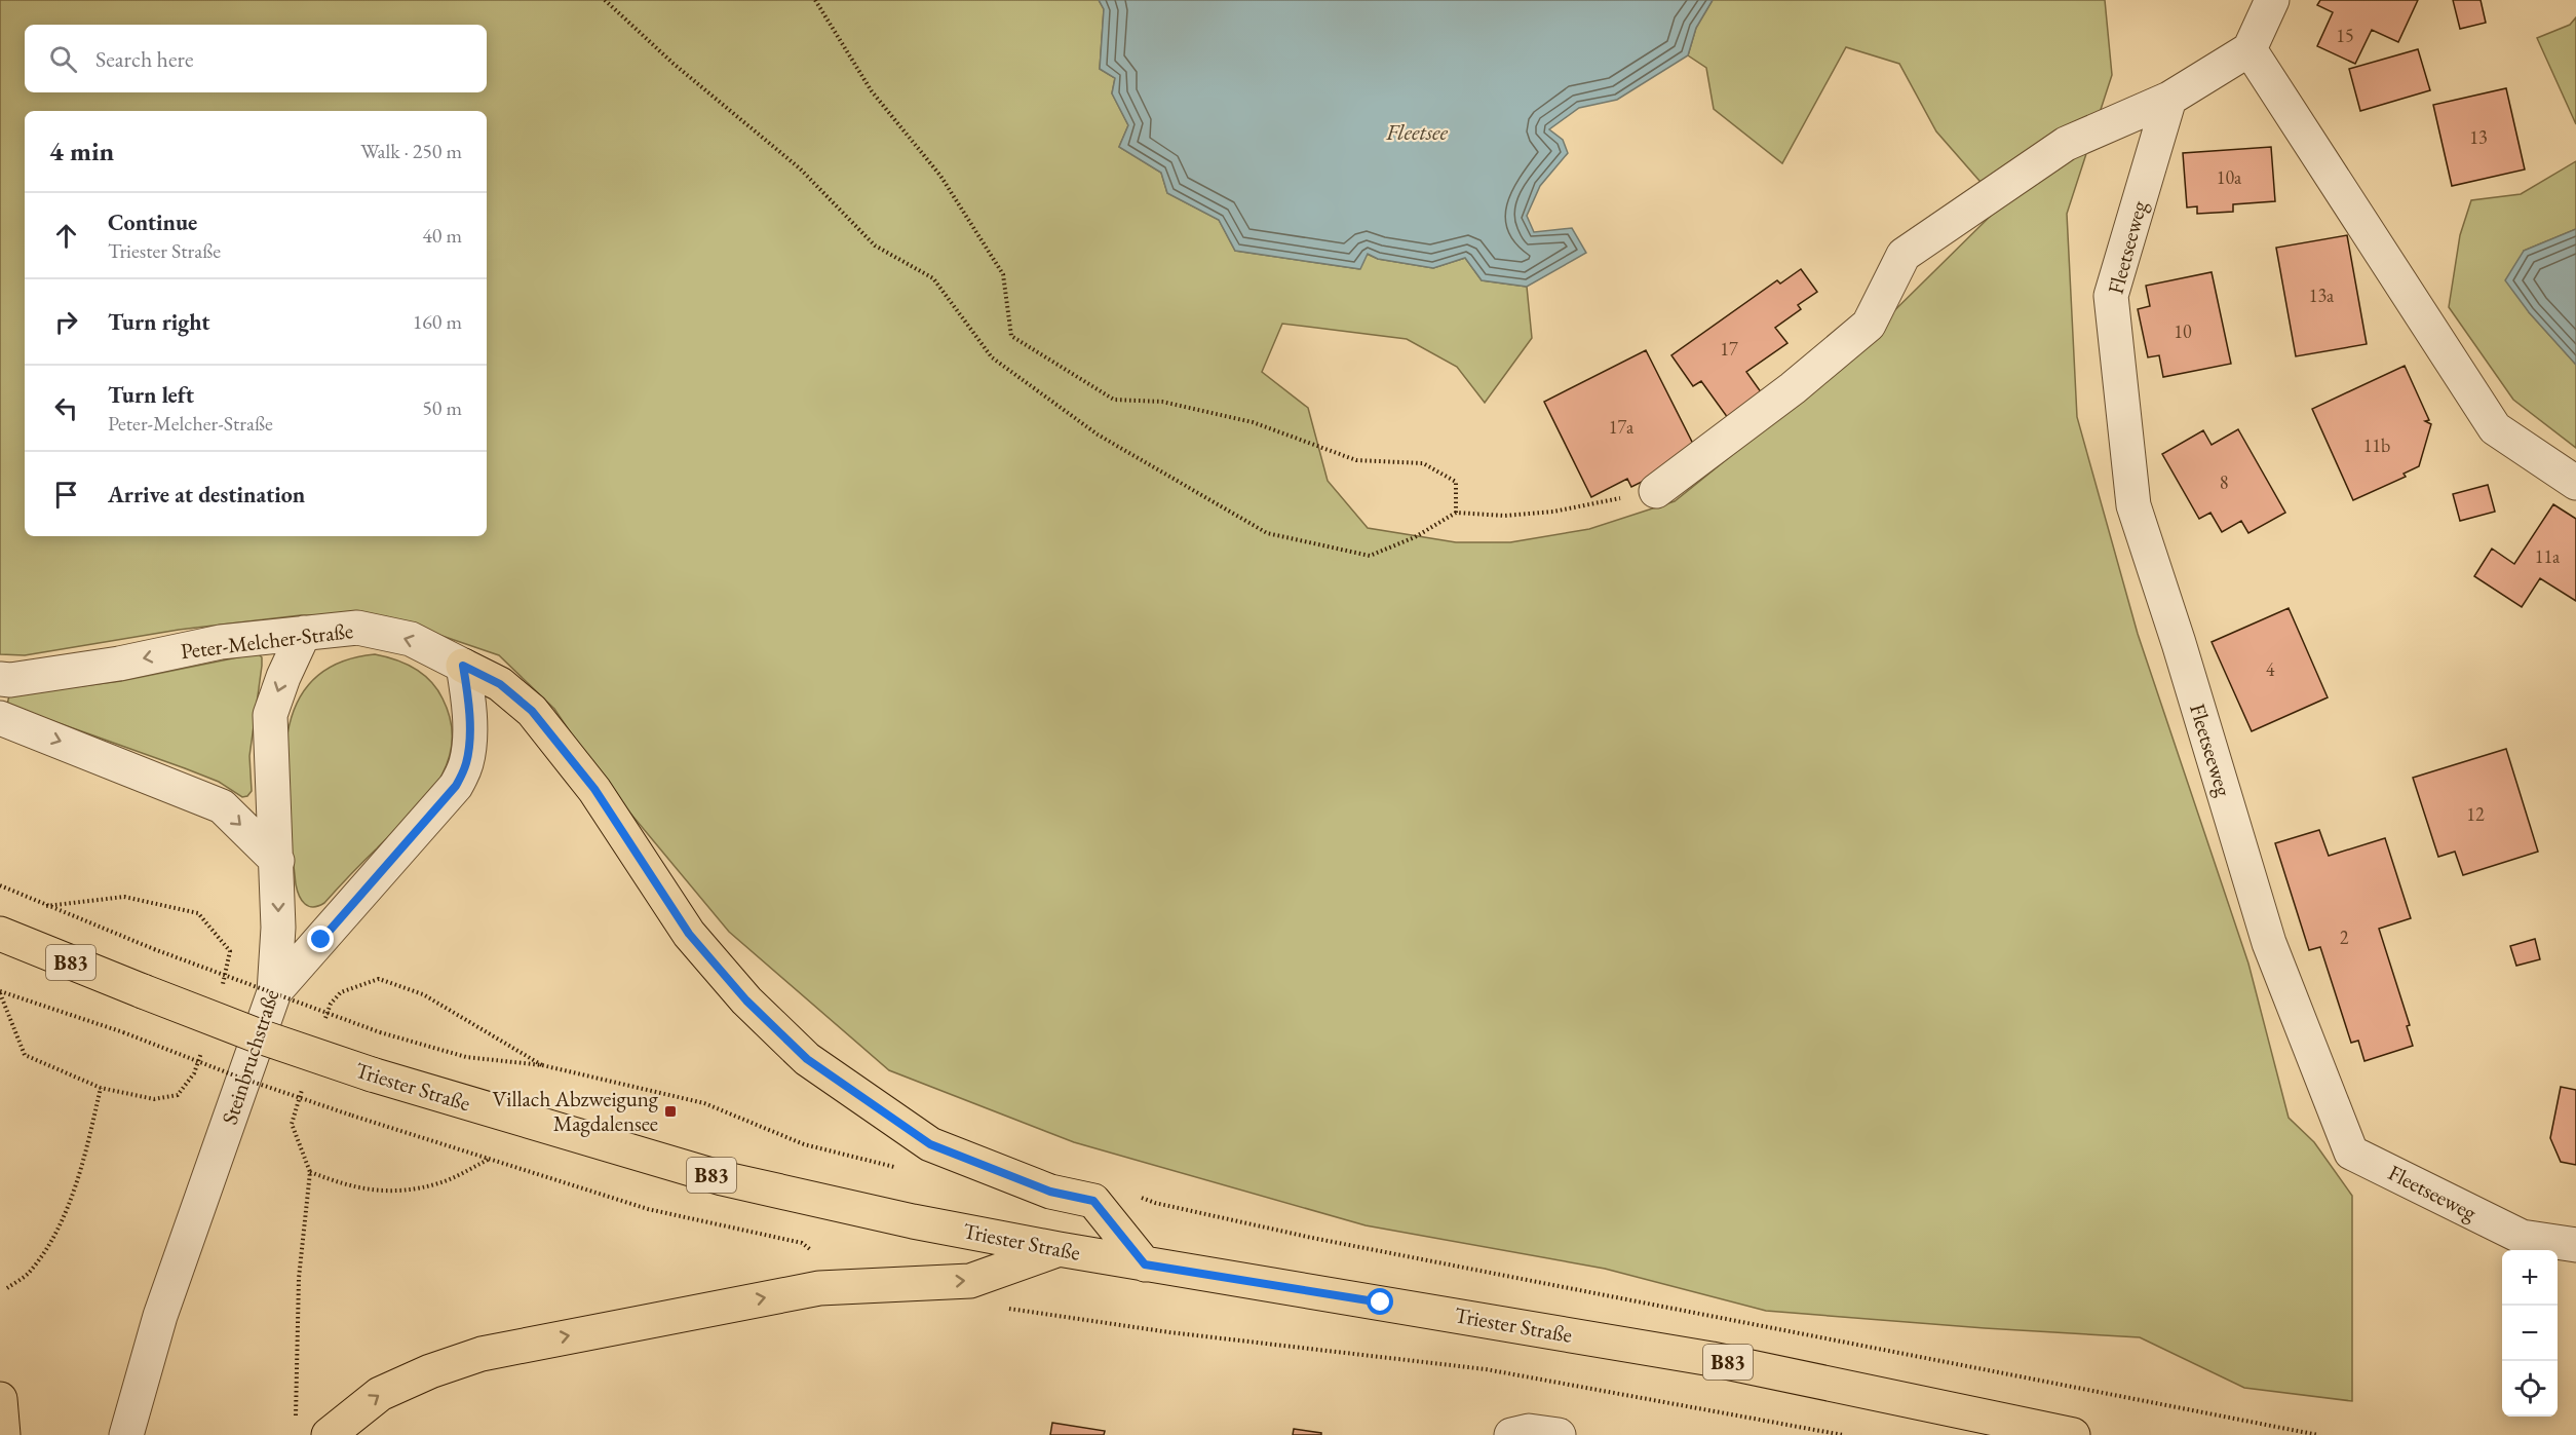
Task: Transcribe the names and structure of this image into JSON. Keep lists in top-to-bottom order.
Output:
{
  "streets": {
    "main road": ["B83", "Triester Straße"],
    "street": ["Fleetseeweg", "Peter-Melcher-Straße", "Steinbruchstraße"]
  },
  "crossings": [
    ["Peter-Melcher-Straße", "Steinbruchstraße"]
  ],
  "one_way": ["Peter-Melcher-Straße", "Steinbruchstraße"],
  "water": ["Fleetsee"],
  "places": {
    "transit": ["Villach Abzweigung Magdalensee"]
  },
  "house_numbers": [
    "15",
    "13",
    "10a",
    "13a",
    "10",
    "17",
    "17a",
    "11b",
    "8",
    "11a",
    "4",
    "12",
    "2"
  ],
  "page": {
    "search": "Search here",
    "heading": ["4 min", "Walk · 250 m"],
    "list": [
      ["Continue", "Triester Straße", "40 m"],
      ["Turn right", "160 m"],
      ["Turn left", "Peter-Melcher-Straße", "50 m"],
      "Arrive at destination"
    ],
    "map_buttons": ["+", "−"]
  }
}
